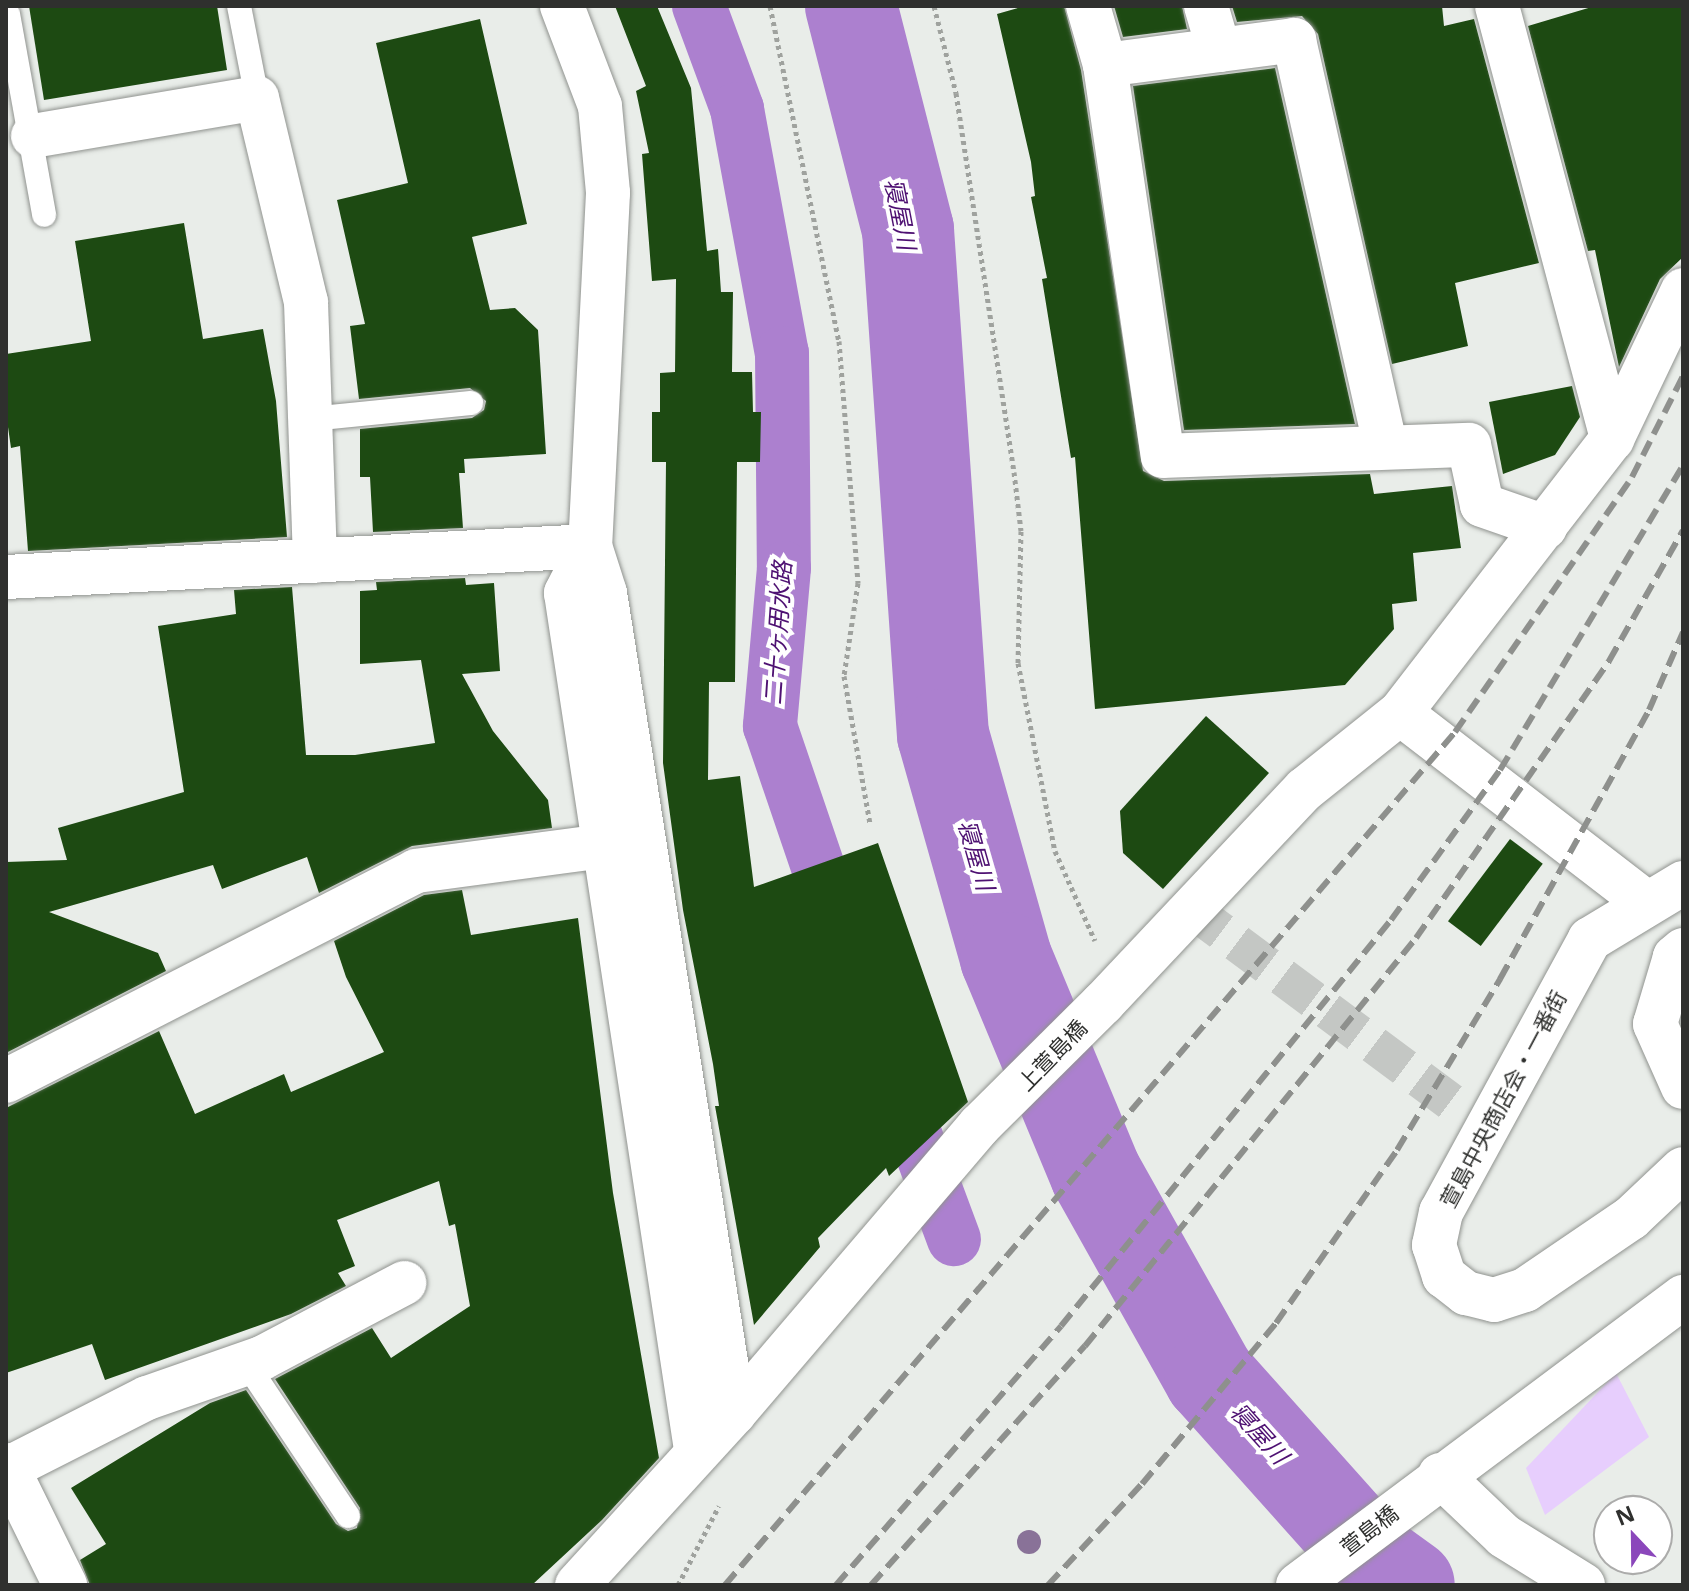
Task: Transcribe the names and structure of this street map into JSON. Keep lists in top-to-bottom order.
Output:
{
  "streets": {
    "street": ["上萱島橋", "萱島中央商店会・一番街", "萱島橋"]
  },
  "water": ["寝屋川", "二十ヶ用水路"],
  "north": "top"
}
